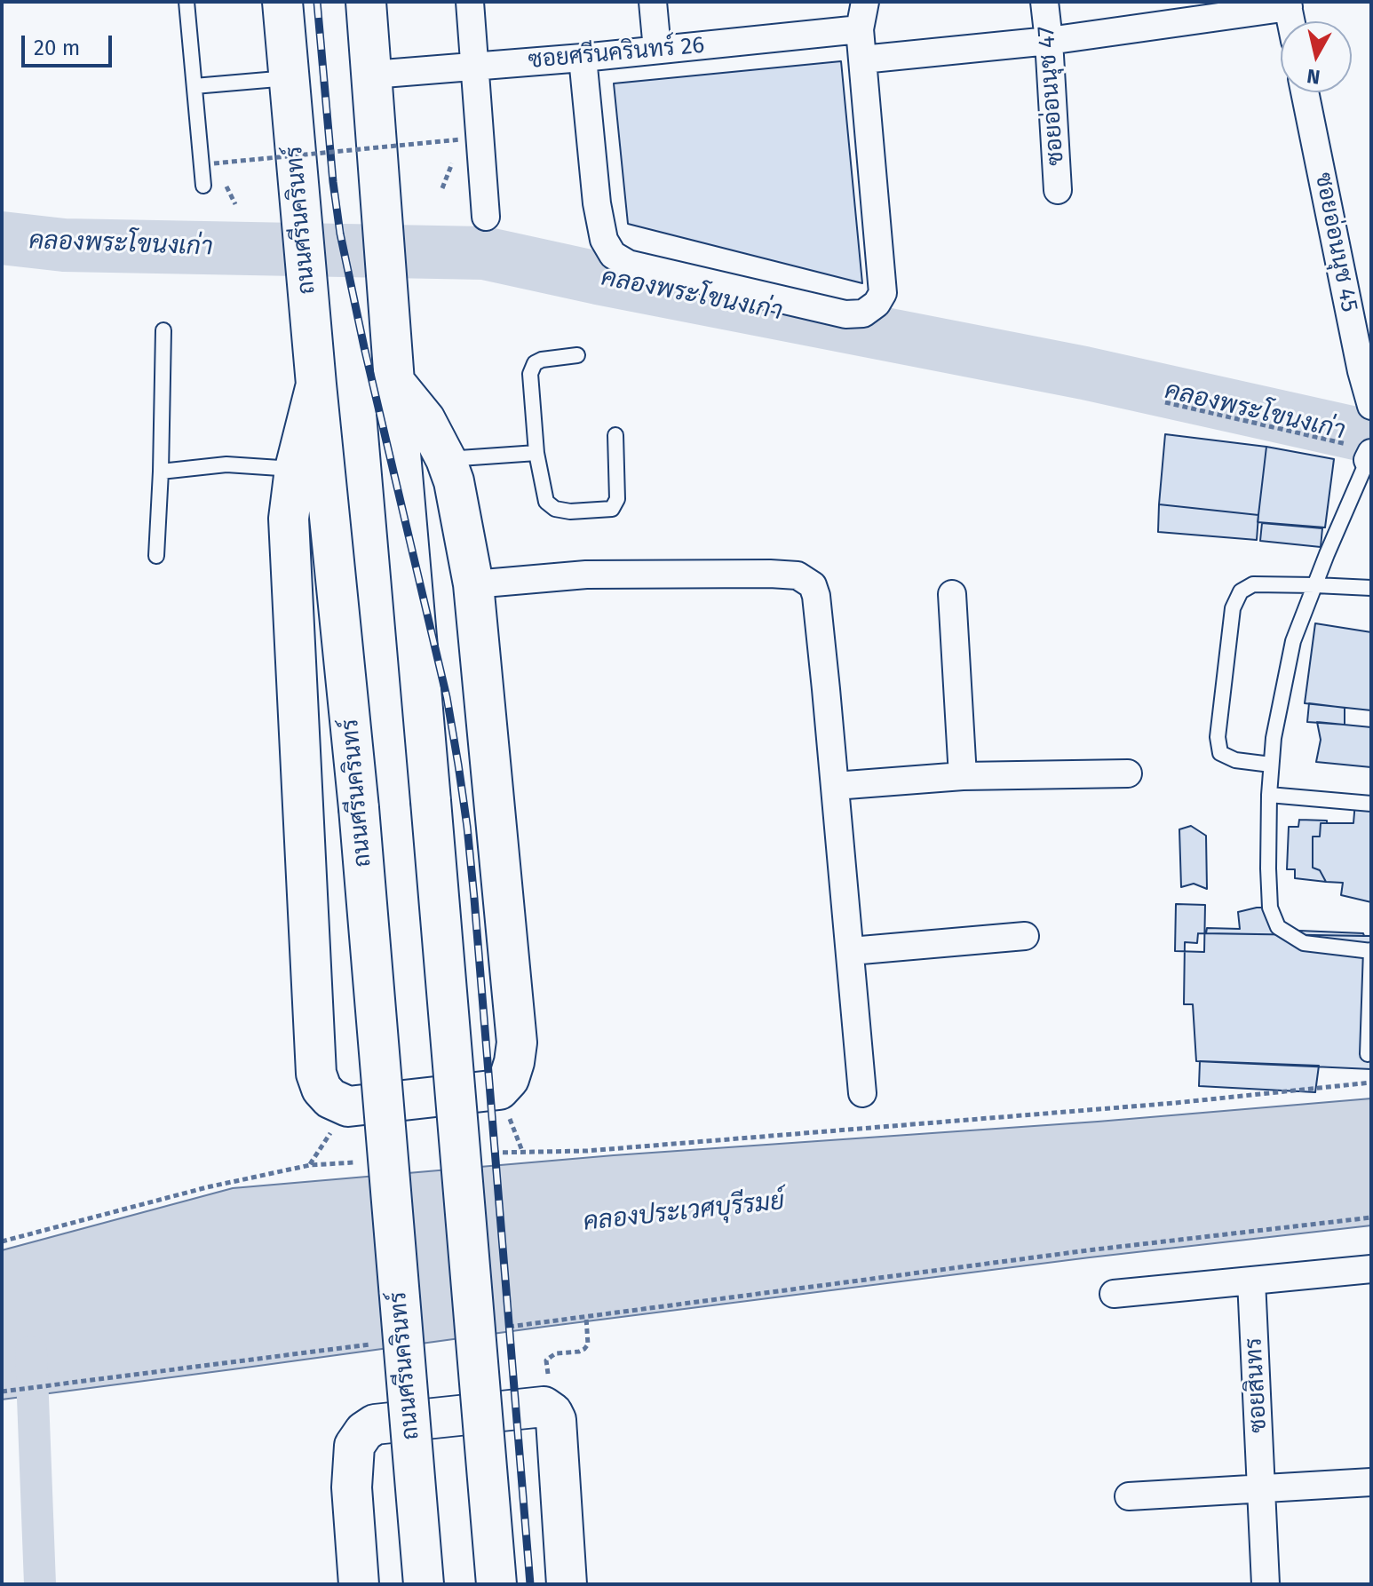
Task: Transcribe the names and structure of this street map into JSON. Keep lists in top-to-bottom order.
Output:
{
  "streets": {
    "main road": ["ถนนศรีนครินทร์"],
    "street": [
      "ซอยศรีนครินทร์ 26",
      "ซอยอ่อนนุช 47",
      "ซอยอ่อนนุช 45",
      "ซอยสินทร"
    ]
  },
  "water": ["คลองพระโขนงเก่า", "คลองประเวศบุรีรมย์"],
  "scale_bar": "20 m",
  "north": "bottom"
}
